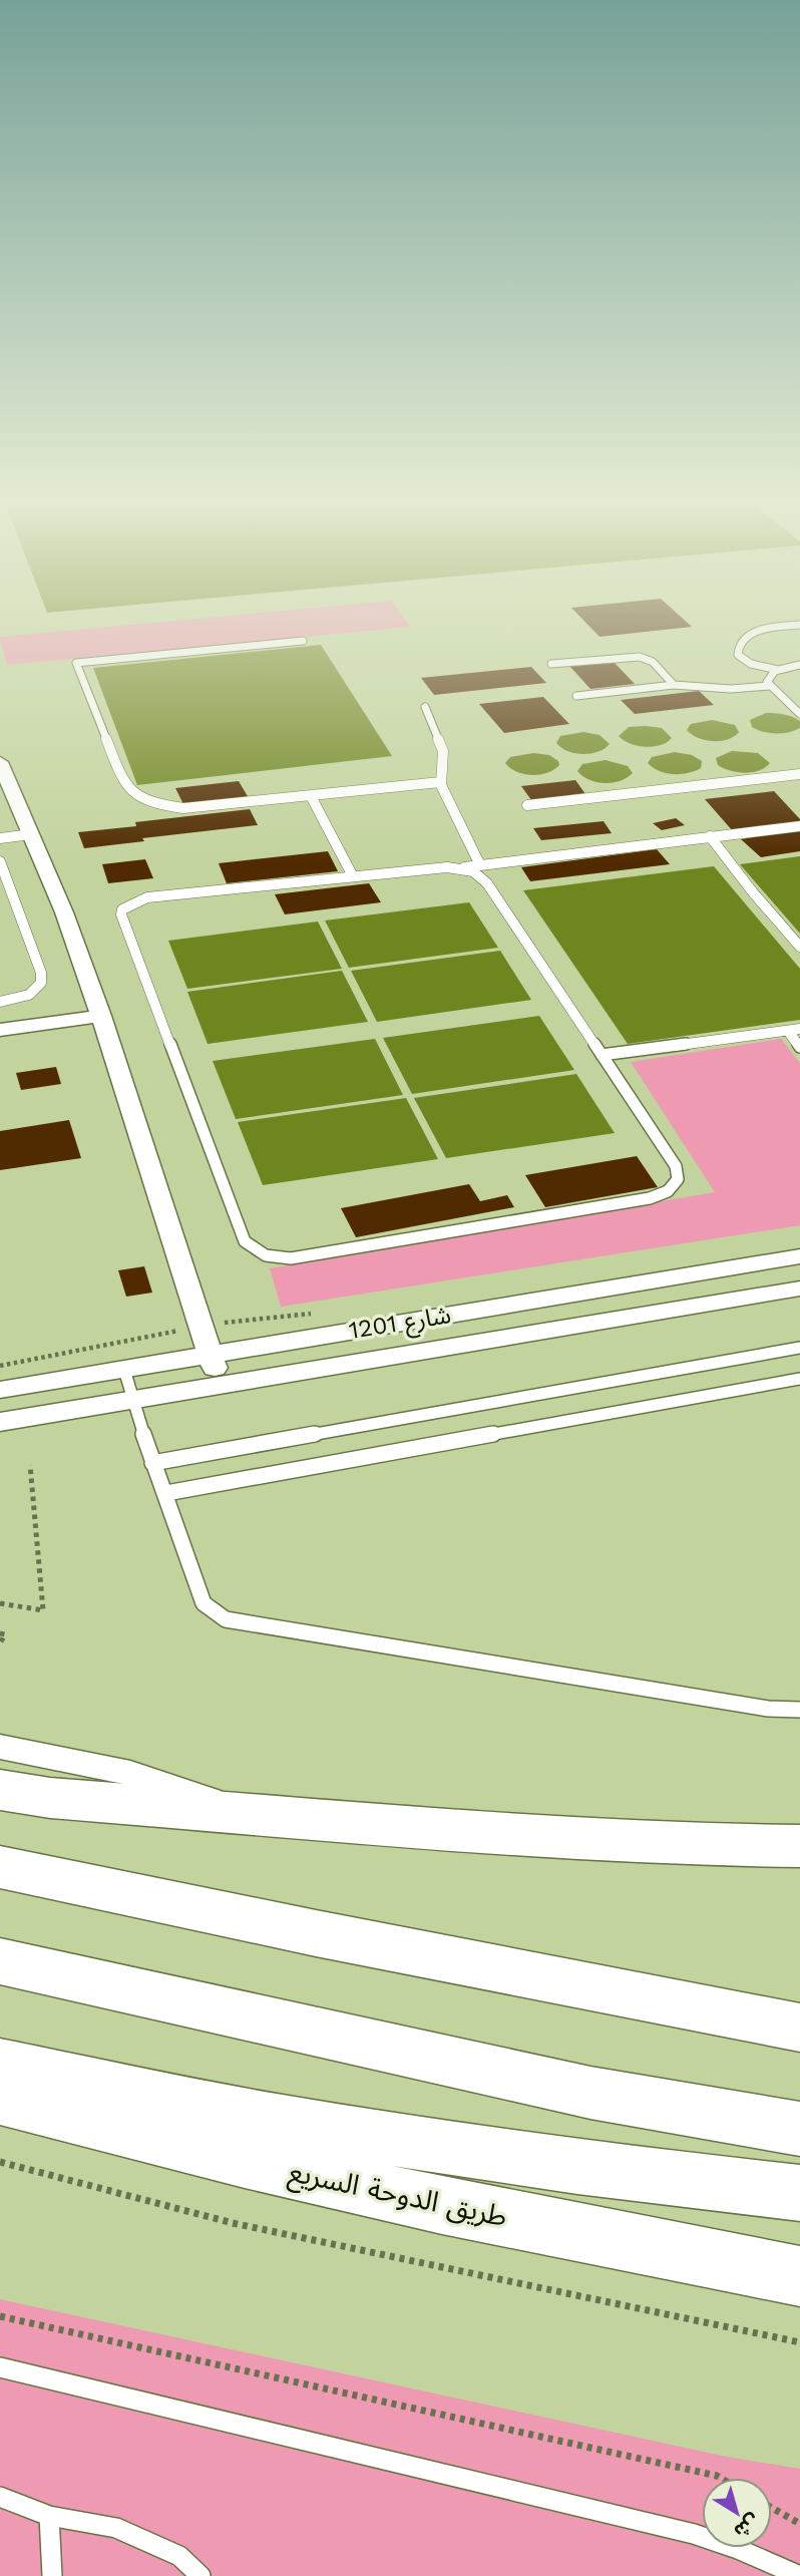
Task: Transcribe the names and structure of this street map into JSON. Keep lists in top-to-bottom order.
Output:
{
  "streets": {
    "highway": ["طريق الدوحة السريع"],
    "street": ["شارع 1201"]
  },
  "north": "bottom right"
}
